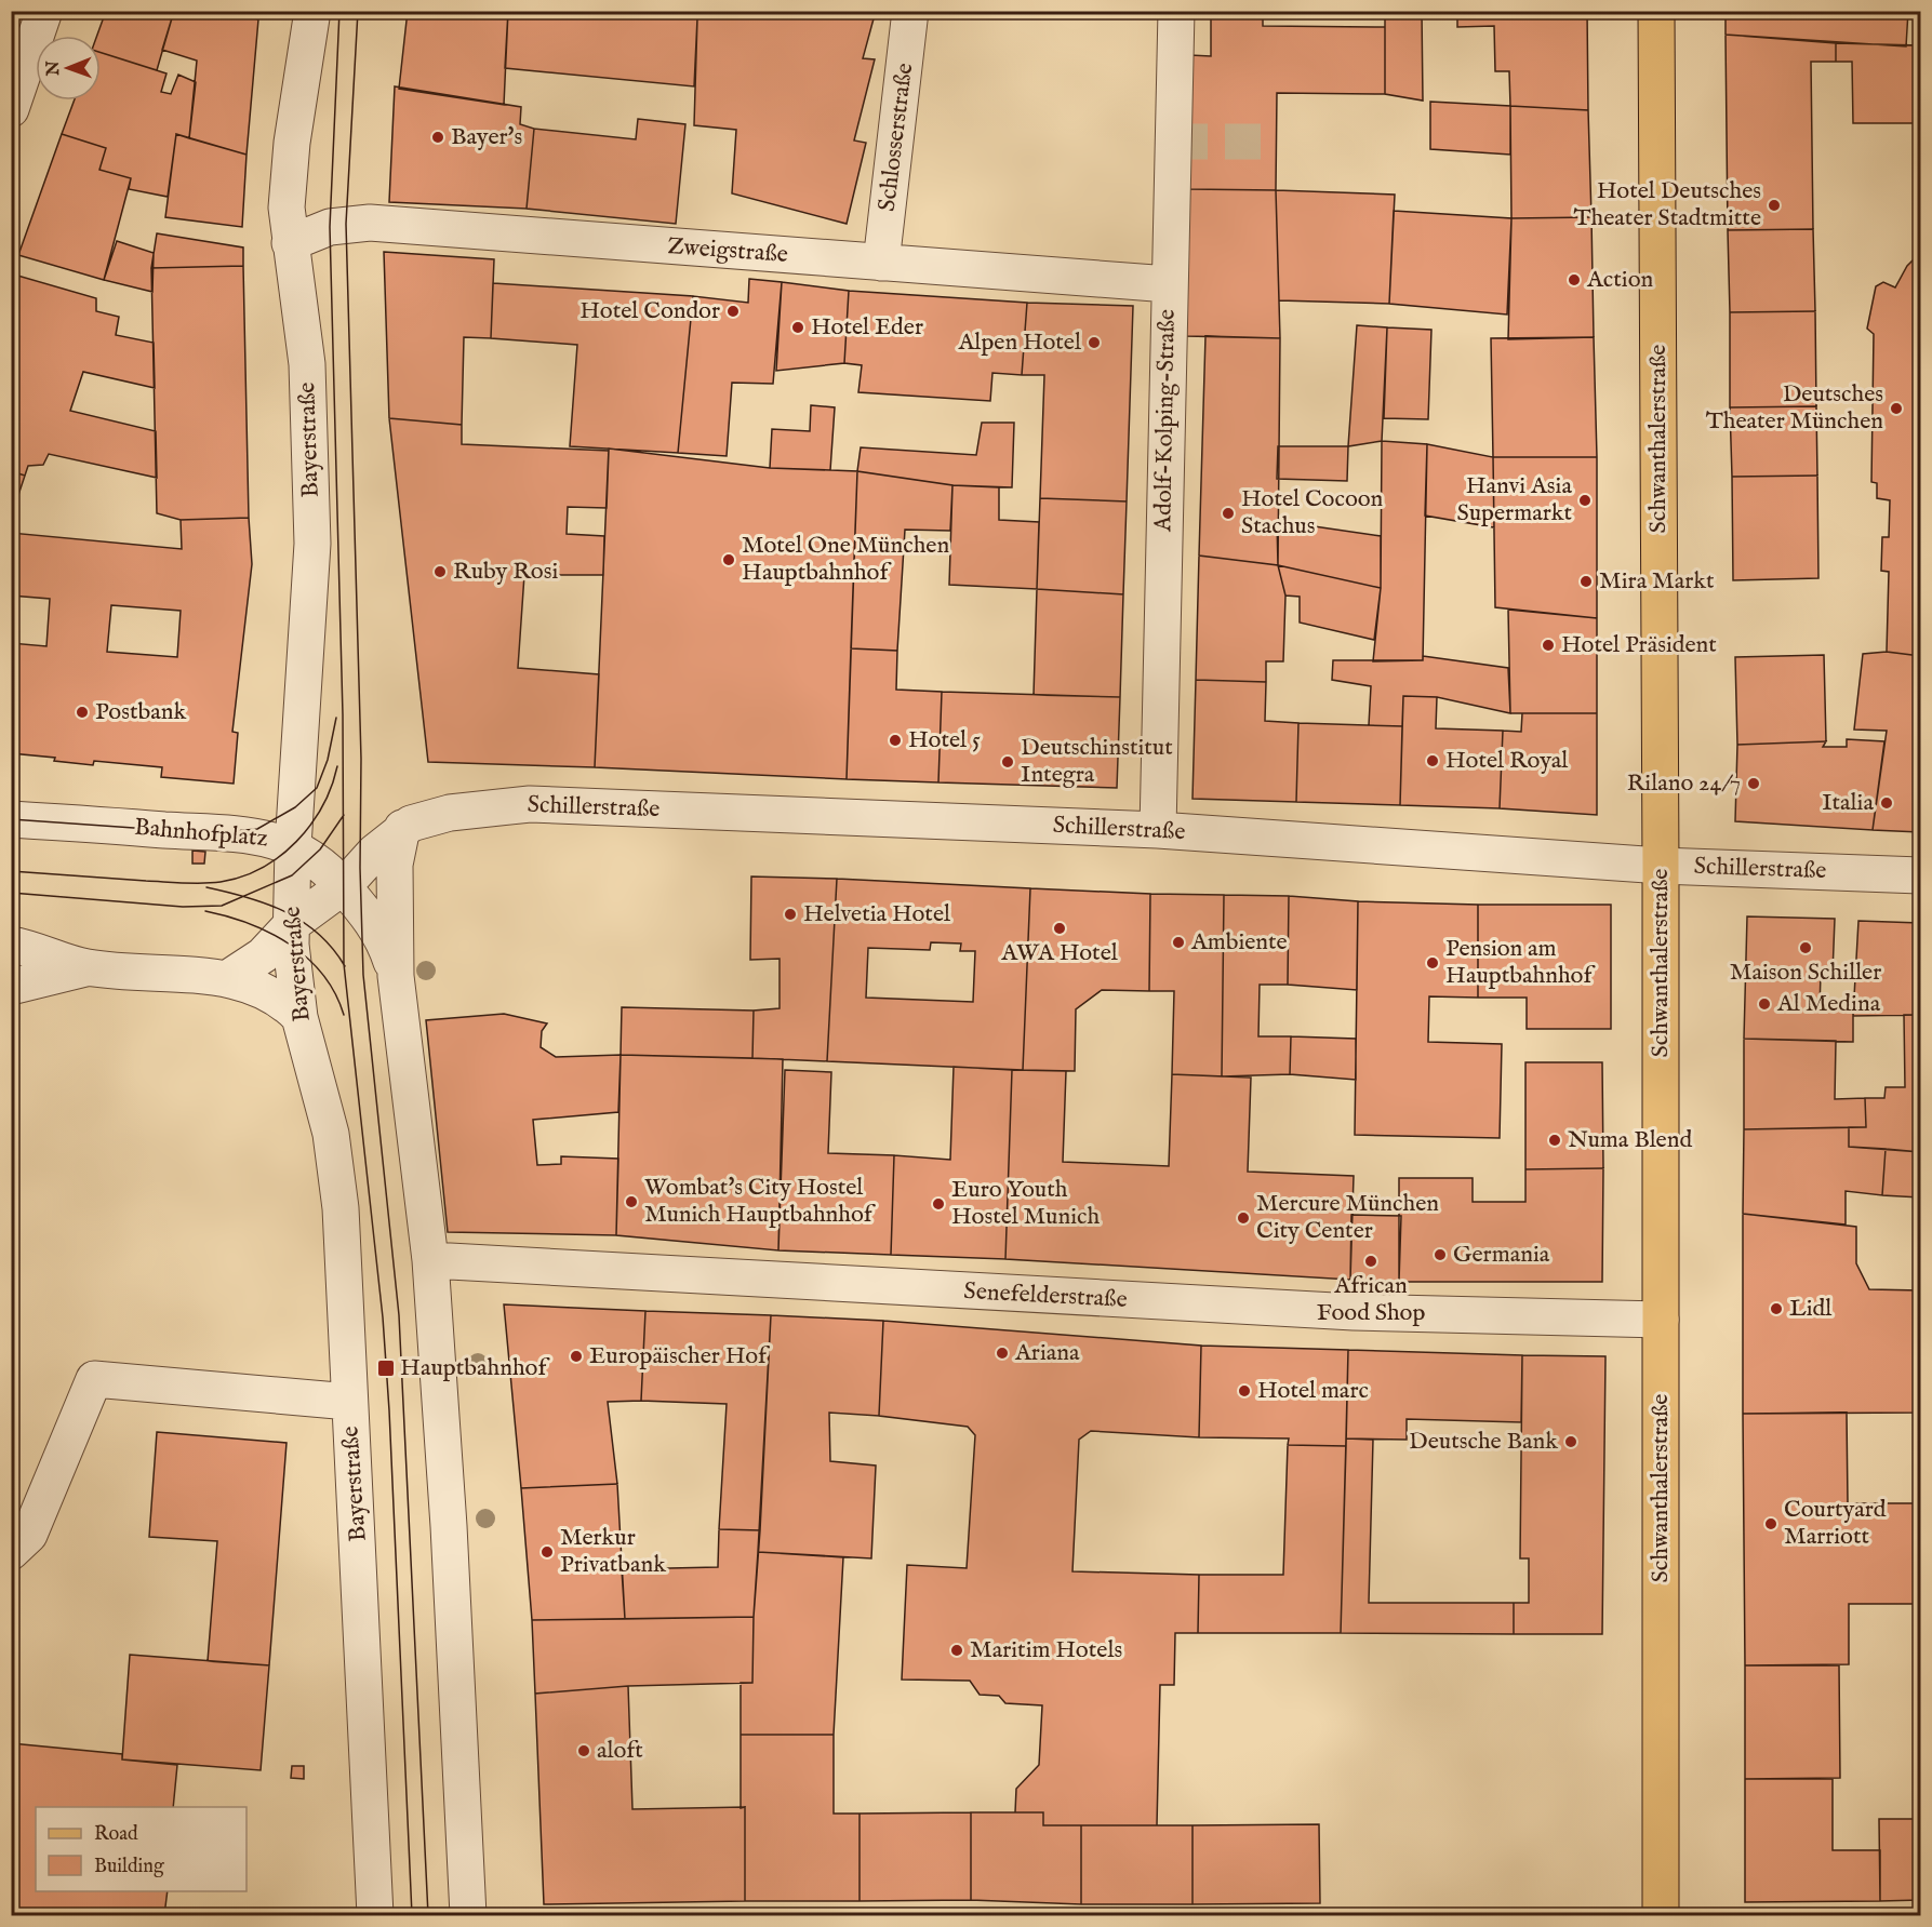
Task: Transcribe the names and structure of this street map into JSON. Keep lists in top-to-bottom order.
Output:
{
  "streets": {
    "main road": ["Schwanthalerstraße"],
    "street": [
      "Schlosserstraße",
      "Zweigstraße",
      "Adolf-Kolping-Straße",
      "Bayerstraße",
      "Schillerstraße",
      "Bahnhofplatz",
      "Senefelderstraße"
    ]
  },
  "crossings": [
    ["Schlosserstraße", "Zweigstraße"],
    ["Zweigstraße", "Adolf-Kolping-Straße"],
    ["Zweigstraße", "Bayerstraße"],
    ["Adolf-Kolping-Straße", "Schillerstraße"],
    ["Schwanthalerstraße", "Schillerstraße"],
    ["Schwanthalerstraße", "Senefelderstraße"],
    ["Bayerstraße", "Bahnhofplatz"],
    ["Schillerstraße", "Bahnhofplatz"]
  ],
  "places": {
    "other": [
      "Bayer's",
      "Hotel Deutsches Theater Stadtmitte",
      "Action",
      "Hotel Condor",
      "Hotel Eder",
      "Alpen Hotel",
      "Deutsches Theater München",
      "Hanvi Asia Supermarkt",
      "Hotel Cocoon Stachus",
      "Motel One München Hauptbahnhof",
      "Ruby Rosi",
      "Mira Markt",
      "Hotel Präsident",
      "Postbank",
      "Hotel 5",
      "Hotel Royal",
      "Deutschinstitut Integra",
      "Rilano 24/7",
      "Italia",
      "Helvetia Hotel",
      "AWA Hotel",
      "Ambiente",
      "Maison Schiller",
      "Pension am Hauptbahnhof",
      "Al Medina",
      "Numa Blend",
      "Wombat's City Hostel Munich Hauptbahnhof",
      "Euro Youth Hostel Munich",
      "Mercure München City Center",
      "Germania",
      "African Food Shop",
      "Lidl",
      "Ariana",
      "Europäischer Hof",
      "Hotel marc",
      "Deutsche Bank",
      "Courtyard Marriott",
      "Merkur Privatbank",
      "Maritim Hotels",
      "aloft"
    ],
    "transit": ["Hauptbahnhof"]
  },
  "legend": ["Road", "Building"],
  "north": "left"
}
